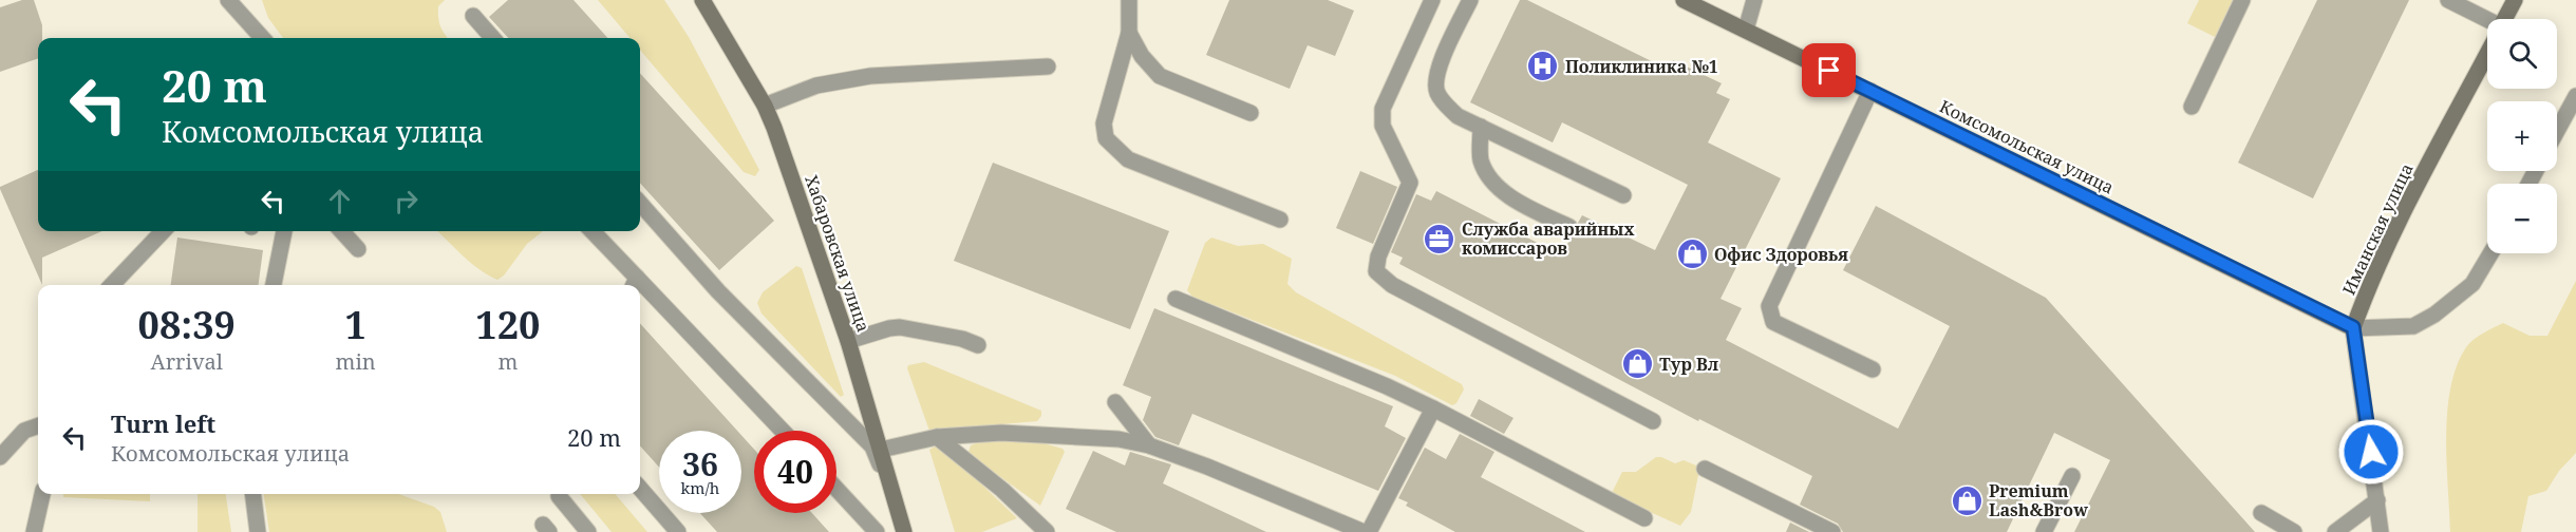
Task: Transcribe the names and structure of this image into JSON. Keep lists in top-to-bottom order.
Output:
{
  "streets": {
    "main road": ["Комсомольская улица", "Иманская улица", "Хабаровская улица"]
  },
  "crossings": [
    ["Комсомольская улица", "Иманская улица"]
  ],
  "places": {
    "hospital": ["Поликлиника №1"],
    "office": ["Служба аварийных комиссаров"],
    "shop": ["Офис Здоровья", "Тур Вл", "Premium Lash&Brow"]
  },
  "page": {
    "map_buttons": ["+", "−"],
    "turn": ["20 m", "Комсомольская улица"],
    "eta": [
      "08:39",
      "Arrival",
      "1",
      "min",
      "120",
      "m"
    ],
    "list": [
      {
        "name": "Turn left",
        "note": "Комсомольская улица",
        "value": "20 m"
      }
    ],
    "speed": "36 km/h",
    "limit": "40"
  }
}
